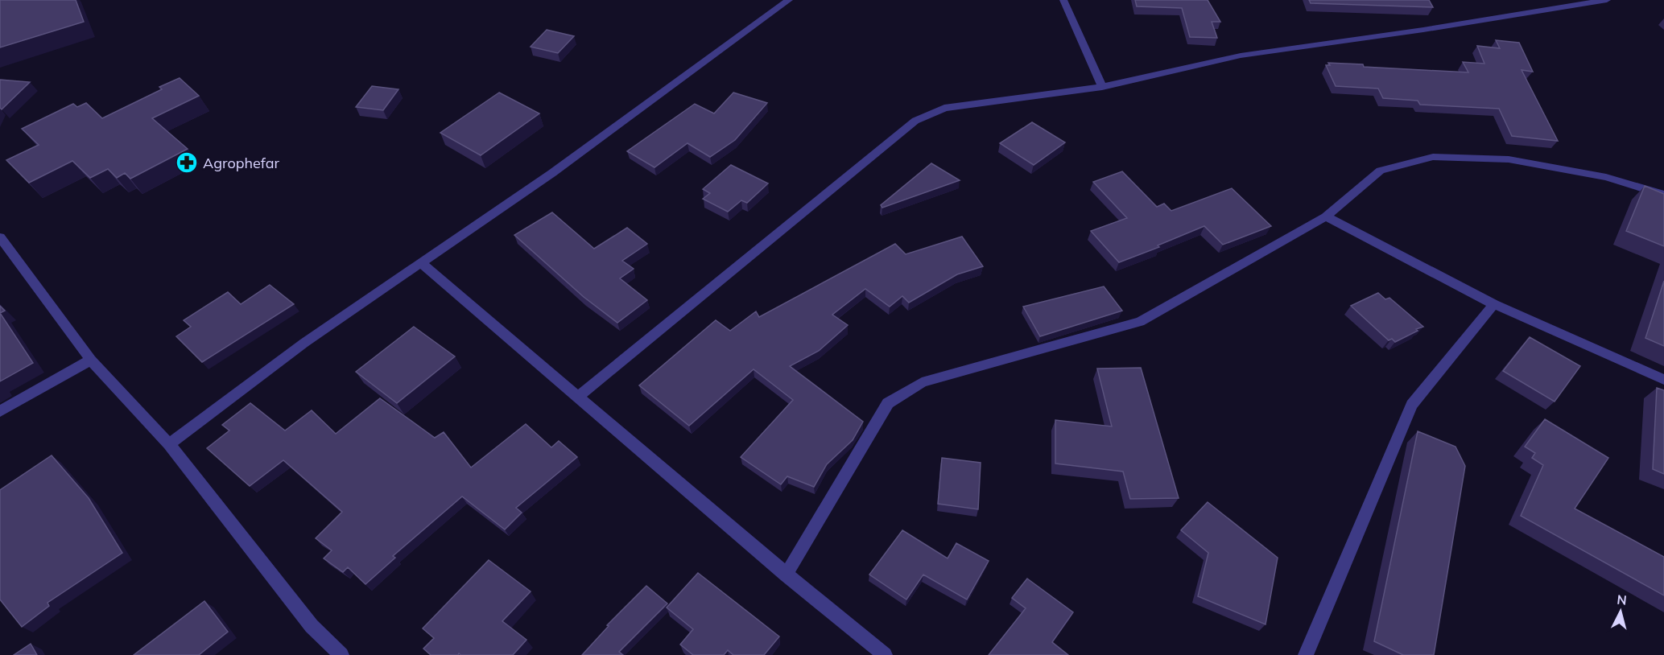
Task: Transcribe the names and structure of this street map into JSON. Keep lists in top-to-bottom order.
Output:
{
  "places": {
    "pharmacy": ["Agrophefar"]
  },
  "north": "top"
}
